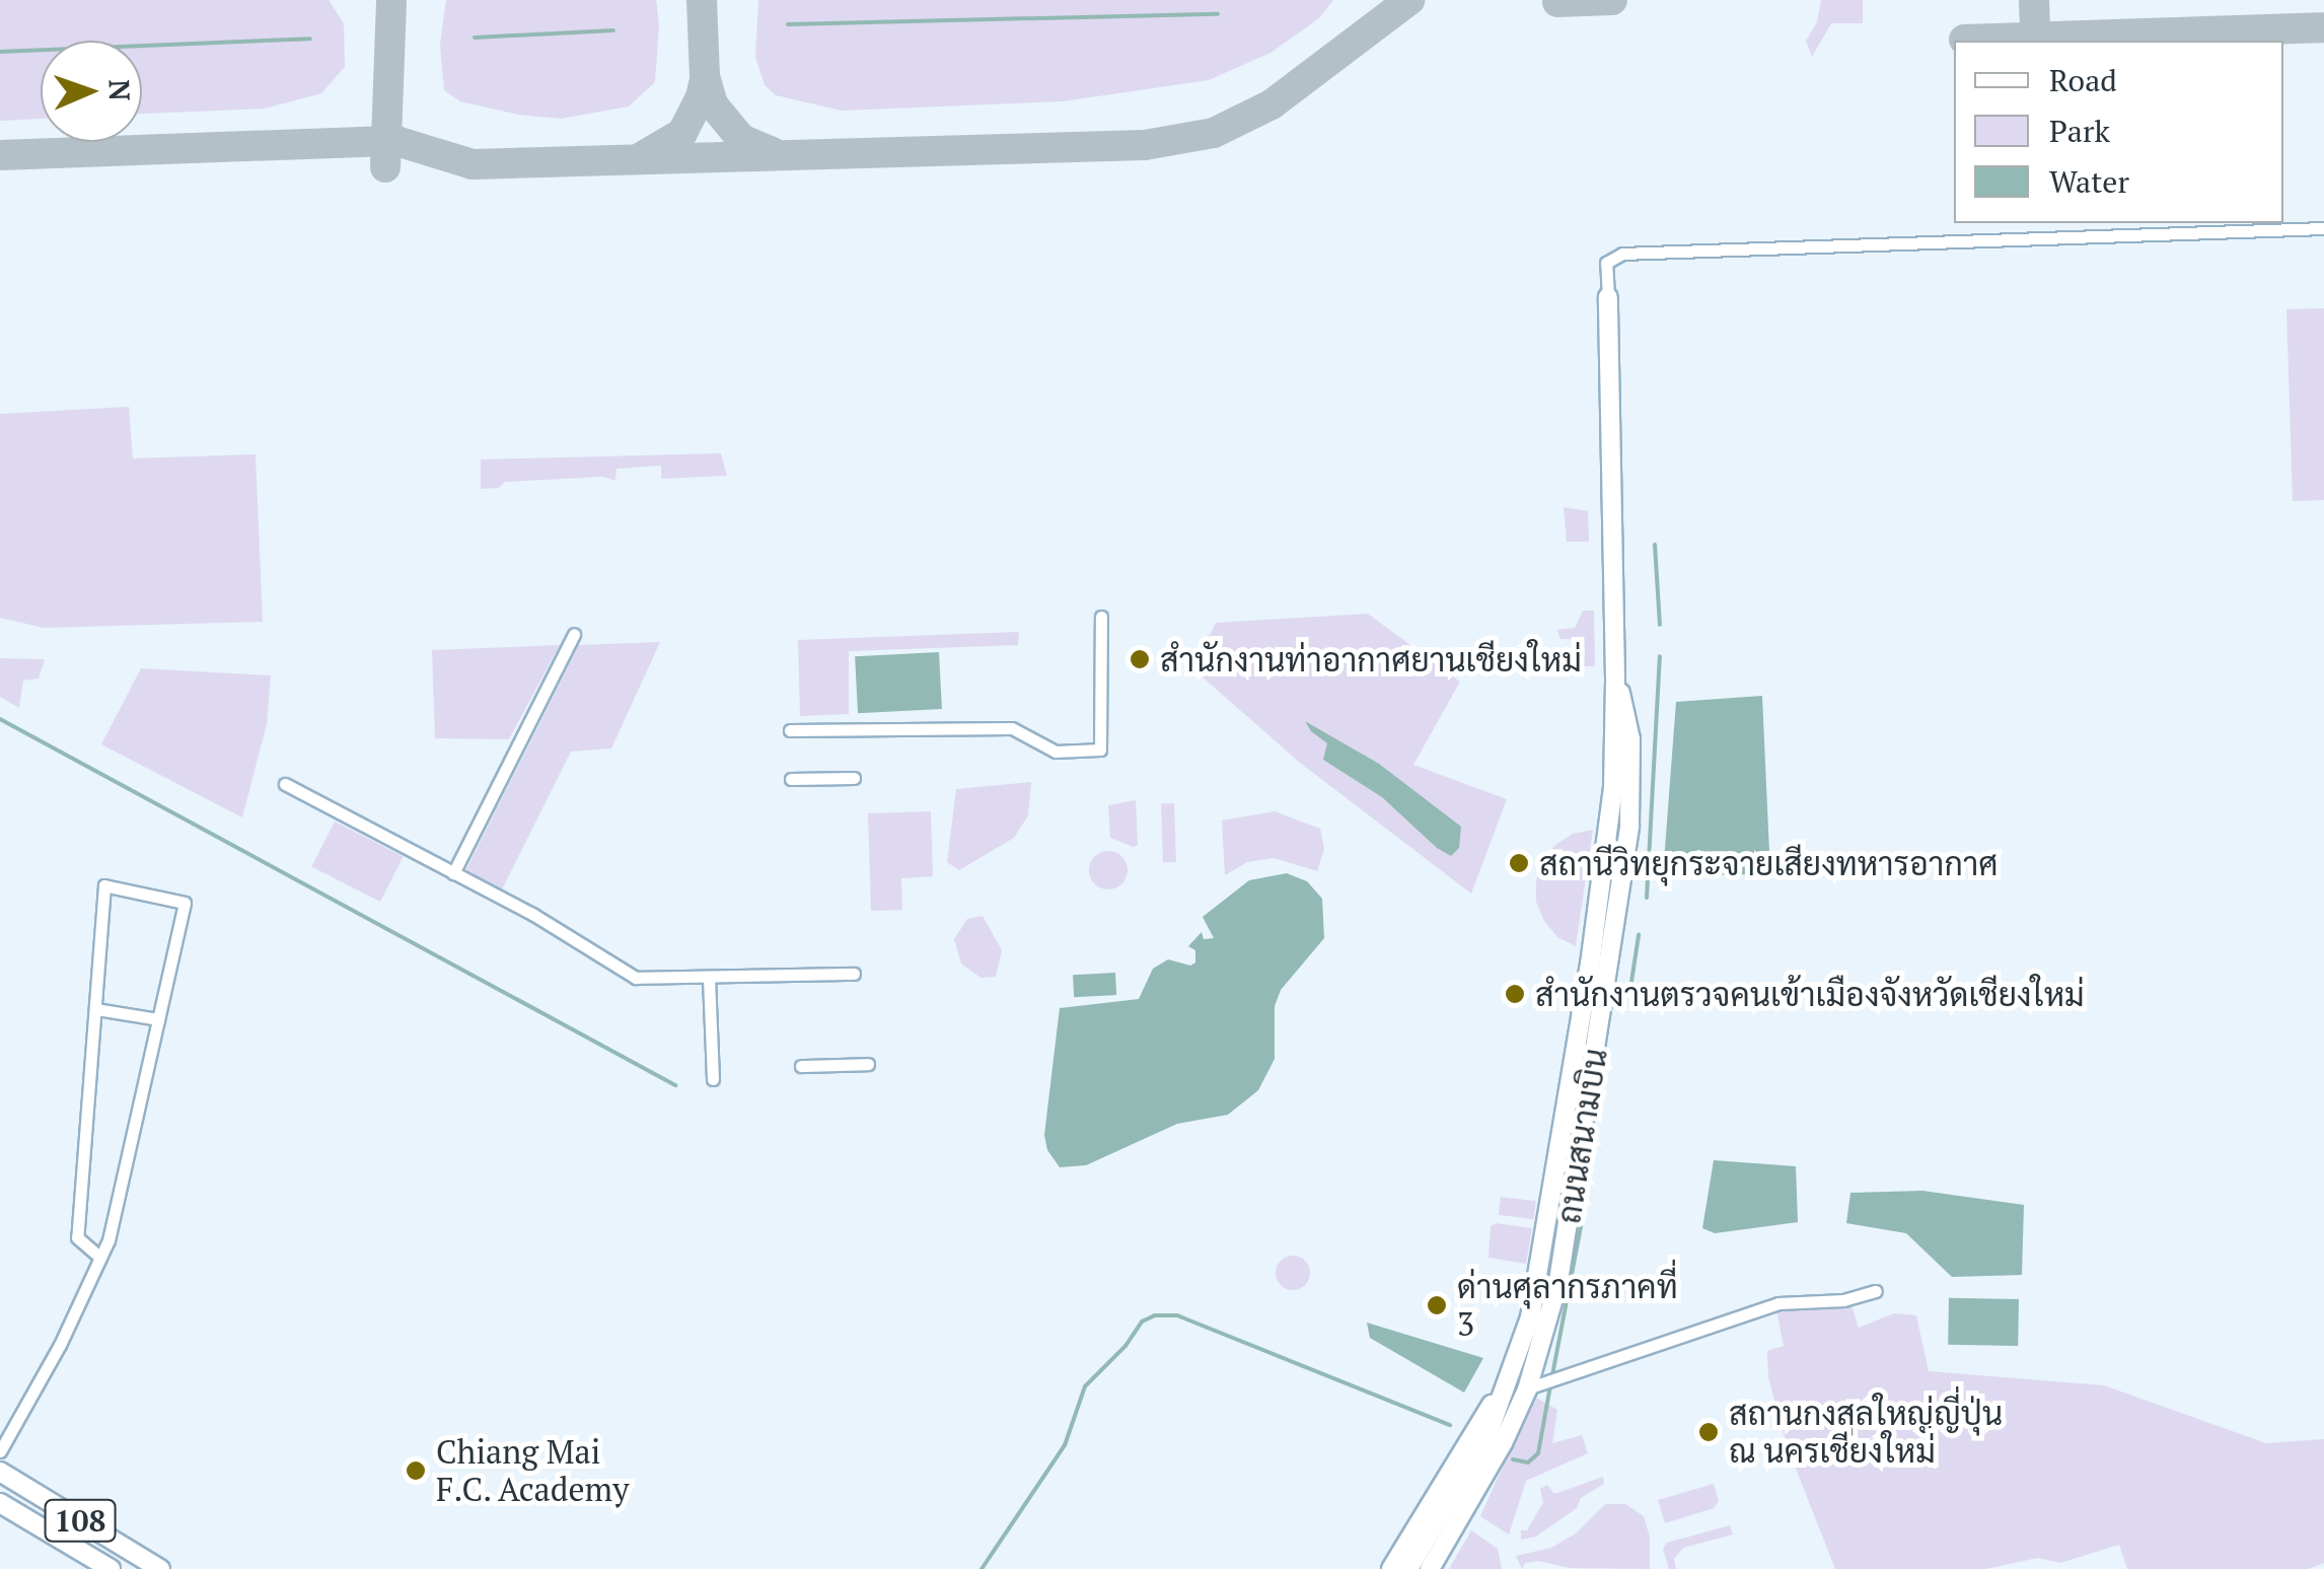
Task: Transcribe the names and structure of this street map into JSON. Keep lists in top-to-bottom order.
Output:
{
  "streets": {
    "main road": ["ถนนสนามบิน", "108"]
  },
  "places": [
    "สำนักงานท่าอากาศยานเชียงใหม่",
    "สถานีวิทยุกระจายเสียงทหารอากาศ",
    "สำนักงานตรวจคนเข้าเมืองจังหวัดเชียงใหม่",
    "ด่านศุลากรภาคที่ 3",
    "สถานกงสุลใหญ่ญี่ปุ่น ณ นครเชียงใหม่",
    "Chiang Mai F.C. Academy"
  ],
  "legend": ["Road", "Park", "Water"],
  "north": "right"
}
